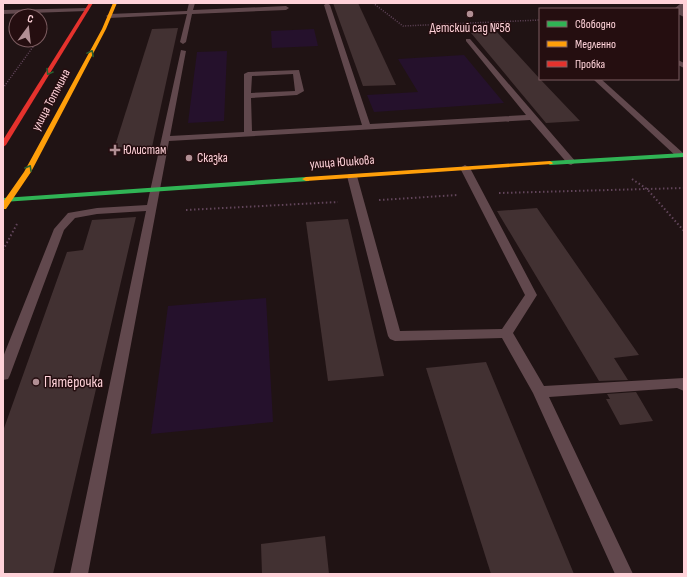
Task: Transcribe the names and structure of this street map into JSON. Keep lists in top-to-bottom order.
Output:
{
  "streets": {
    "main road": ["улица Тотмина", "улица Юшкова"]
  },
  "crossings": [
    ["улица Тотмина", "улица Юшкова"]
  ],
  "places": {
    "other": ["Детский сад №58", "Сказка", "Пятёрочка"],
    "health": ["Юлистам"]
  },
  "legend": ["Свободно", "Медленно", "Пробка"],
  "north": "top"
}
